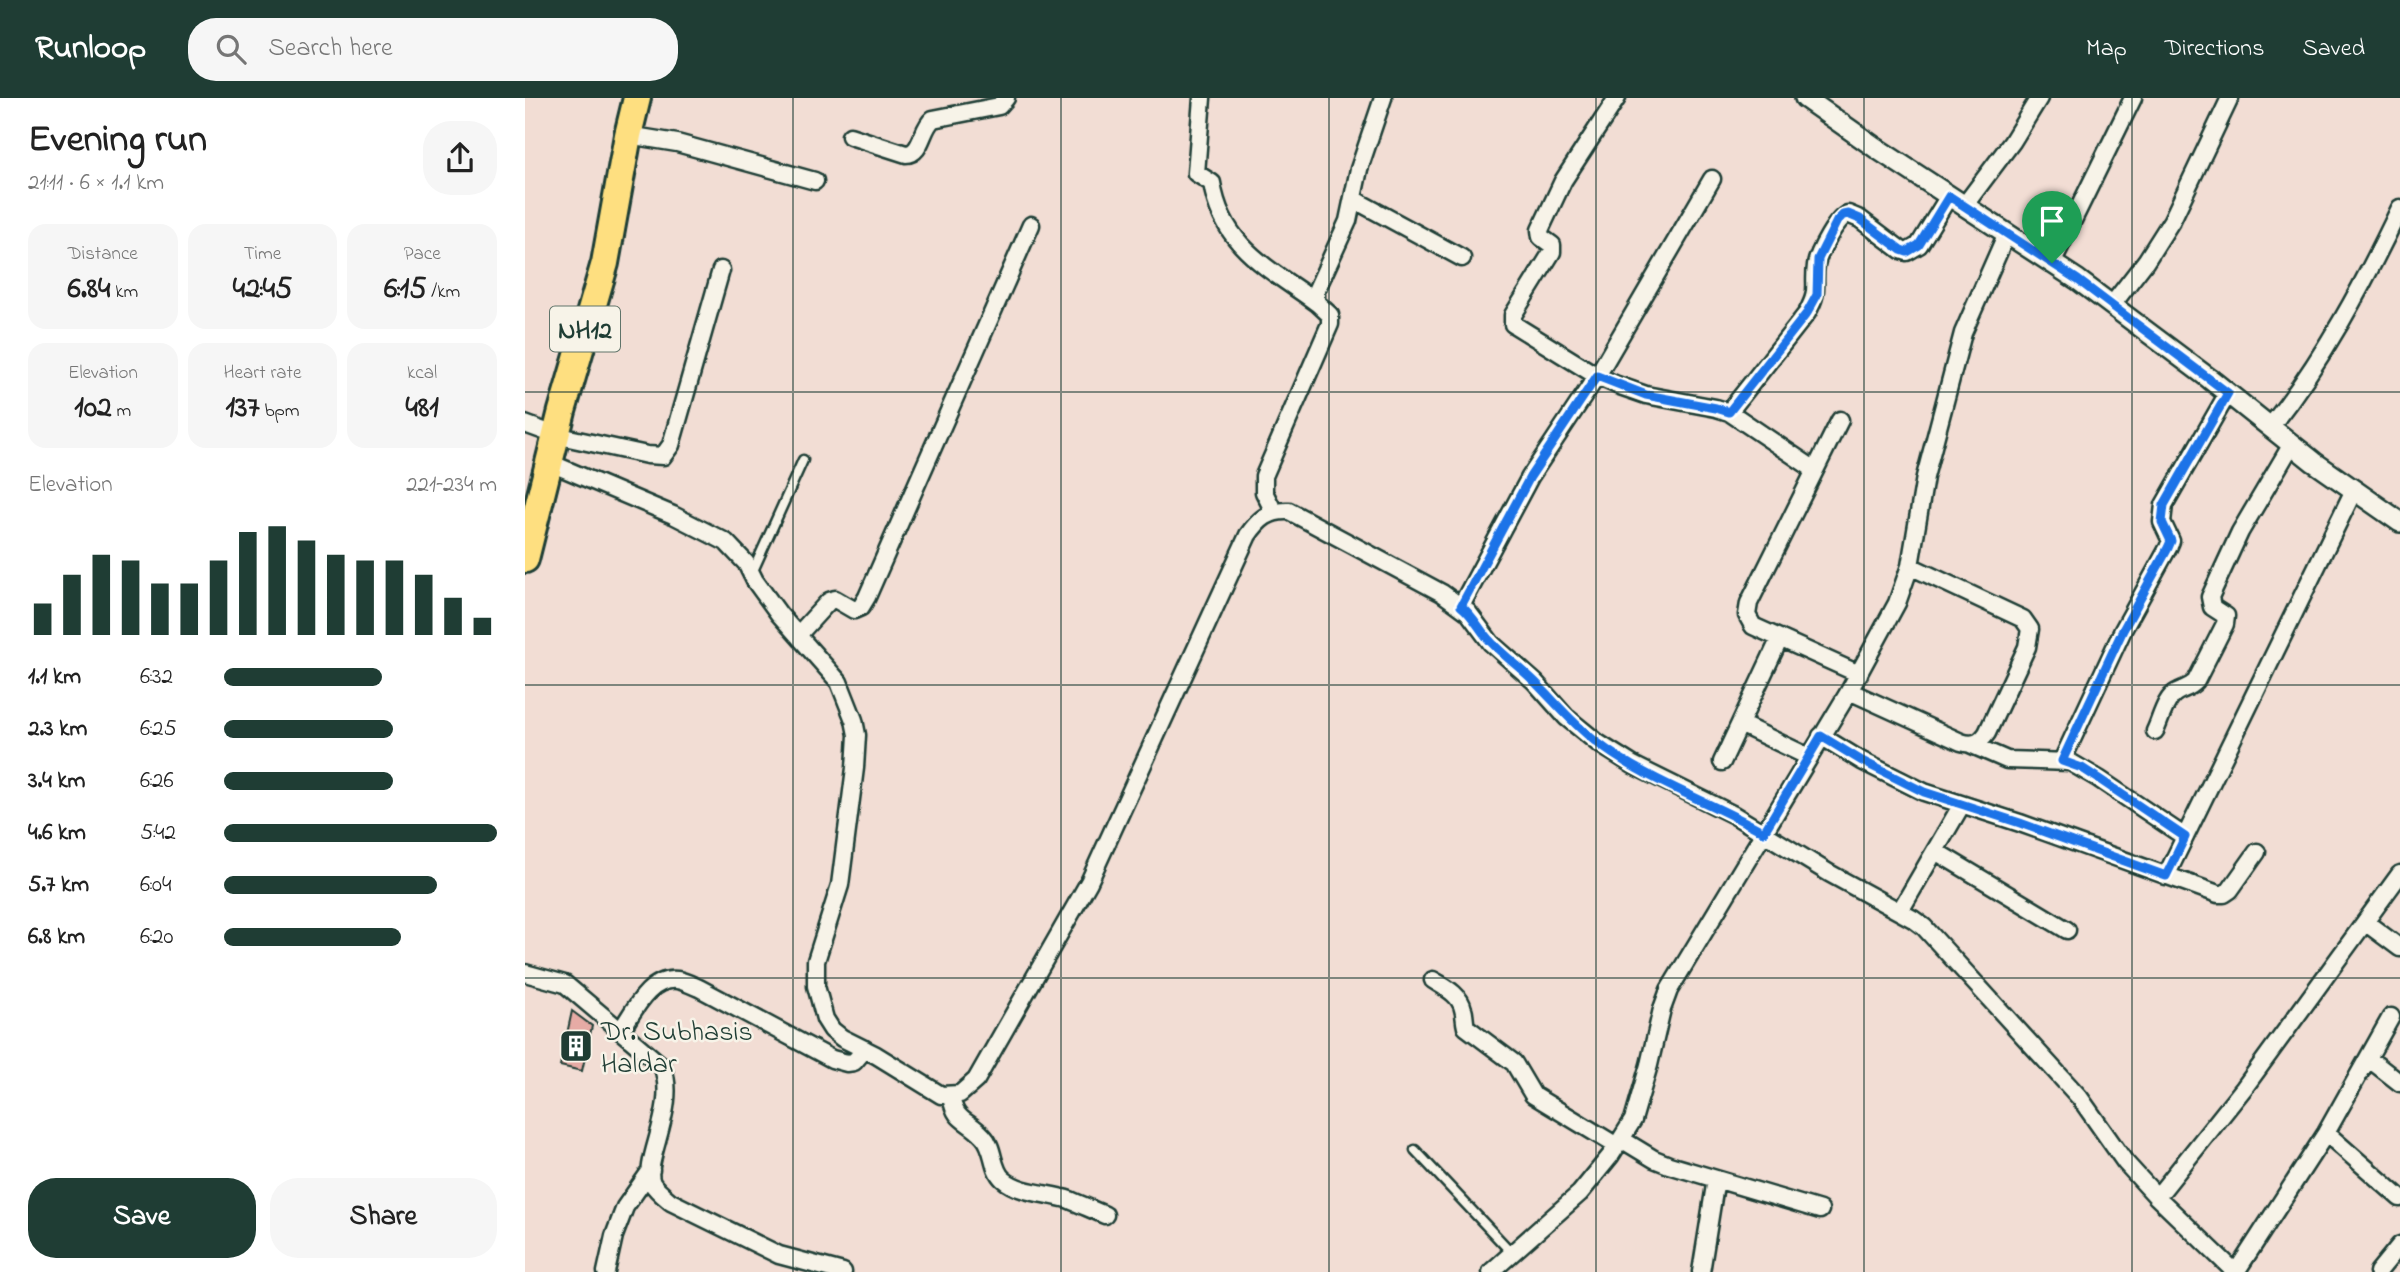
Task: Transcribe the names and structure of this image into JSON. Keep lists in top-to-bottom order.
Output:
{
  "streets": {
    "highway": ["NH12"]
  },
  "places": {
    "building": ["Dr. Subhasis Haldar"]
  },
  "page": {
    "header": "Runloop",
    "search": "Search here",
    "nav": ["Map", "Directions", "Saved"],
    "heading": ["Evening run", "21:11 · 6 × 1.1 km"],
    "stats": [
      ["Distance", "6.84 km"],
      ["Time", "42:45"],
      ["Pace", "6:15 /km"],
      ["Elevation", "102 m"],
      ["Heart rate", "137 bpm"],
      ["kcal", "481"]
    ],
    "chart": ["Elevation", "221–234 m"],
    "list": [
      {
        "name": "1.1 km",
        "note": "6:32"
      },
      {
        "name": "2.3 km",
        "note": "6:25"
      },
      {
        "name": "3.4 km",
        "note": "6:26"
      },
      {
        "name": "4.6 km",
        "note": "5:42"
      },
      {
        "name": "5.7 km",
        "note": "6:04"
      },
      {
        "name": "6.8 km",
        "note": "6:20"
      }
    ],
    "buttons": ["Save", "Share"]
  }
}
